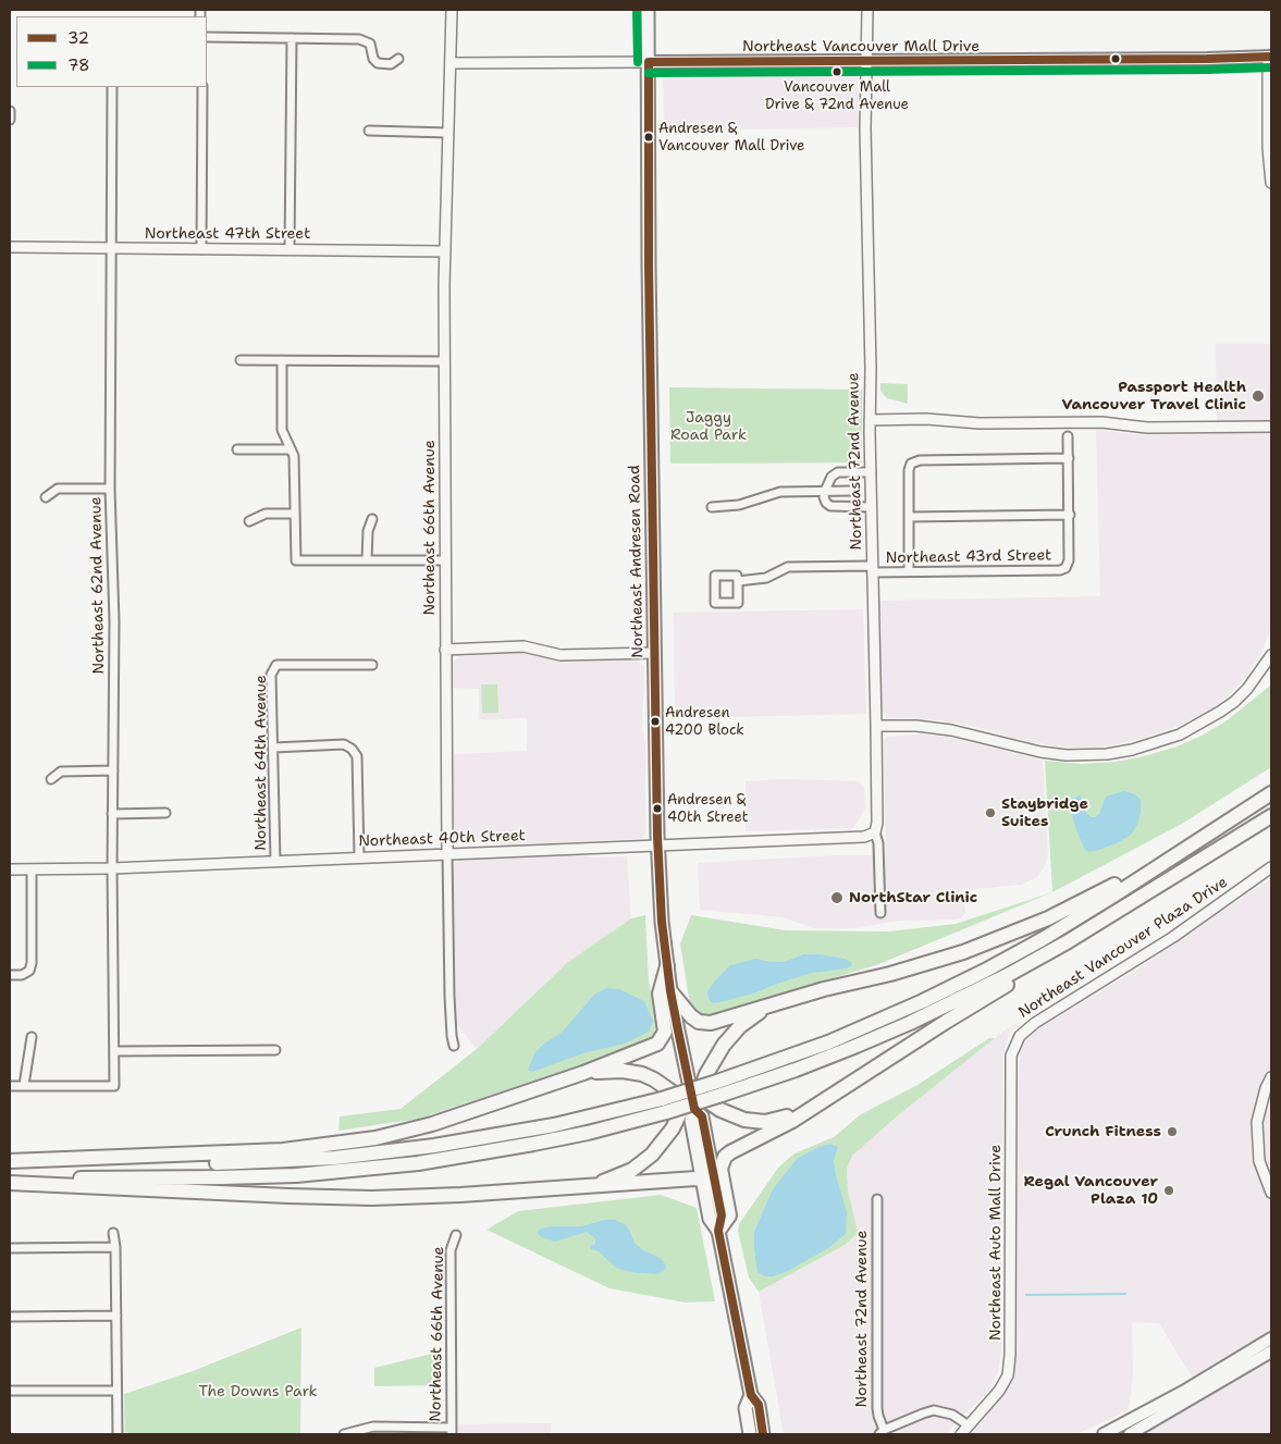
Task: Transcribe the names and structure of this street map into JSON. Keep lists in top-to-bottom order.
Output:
{
  "streets": {
    "main road": ["Northeast Vancouver Mall Drive", "Northeast Andresen Road"],
    "street": [
      "Northeast 47th Street",
      "Northeast 72nd Avenue",
      "Northeast 66th Avenue",
      "Northeast 43rd Street",
      "Northeast 62nd Avenue",
      "Northeast 64th Avenue",
      "Northeast 40th Street",
      "Northeast Vancouver Plaza Drive",
      "Northeast Auto Mall Drive"
    ]
  },
  "crossings": [
    ["Northeast Vancouver Mall Drive", "Northeast 72nd Avenue"],
    ["Northeast Vancouver Mall Drive", "Northeast 66th Avenue"],
    ["Northeast Vancouver Mall Drive", "Northeast Andresen Road"],
    ["Northeast 47th Street", "Northeast 66th Avenue"],
    ["Northeast 47th Street", "Northeast 62nd Avenue"],
    ["Northeast 72nd Avenue", "Northeast 43rd Street"],
    ["Northeast 72nd Avenue", "Northeast 40th Street"],
    ["Northeast 66th Avenue", "Northeast 40th Street"],
    ["Northeast Andresen Road", "Northeast 40th Street"],
    ["Northeast 62nd Avenue", "Northeast 40th Street"],
    ["Northeast 64th Avenue", "Northeast 40th Street"],
    ["Northeast Vancouver Plaza Drive", "Northeast Auto Mall Drive"]
  ],
  "parks": ["Jaggy Road Park", "The Downs Park"],
  "places": [
    "Vancouver Mall Drive & 72nd Avenue",
    "Andresen & Vancouver Mall Drive",
    "Passport Health Vancouver Travel Clinic",
    "Andresen 4200 Block",
    "Andresen & 40th Street",
    "Staybridge Suites",
    "NorthStar Clinic",
    "Crunch Fitness",
    "Regal Vancouver Plaza 10"
  ],
  "lines": ["transit line 78", "transit line 32"],
  "legend": ["32", "78"]
}
